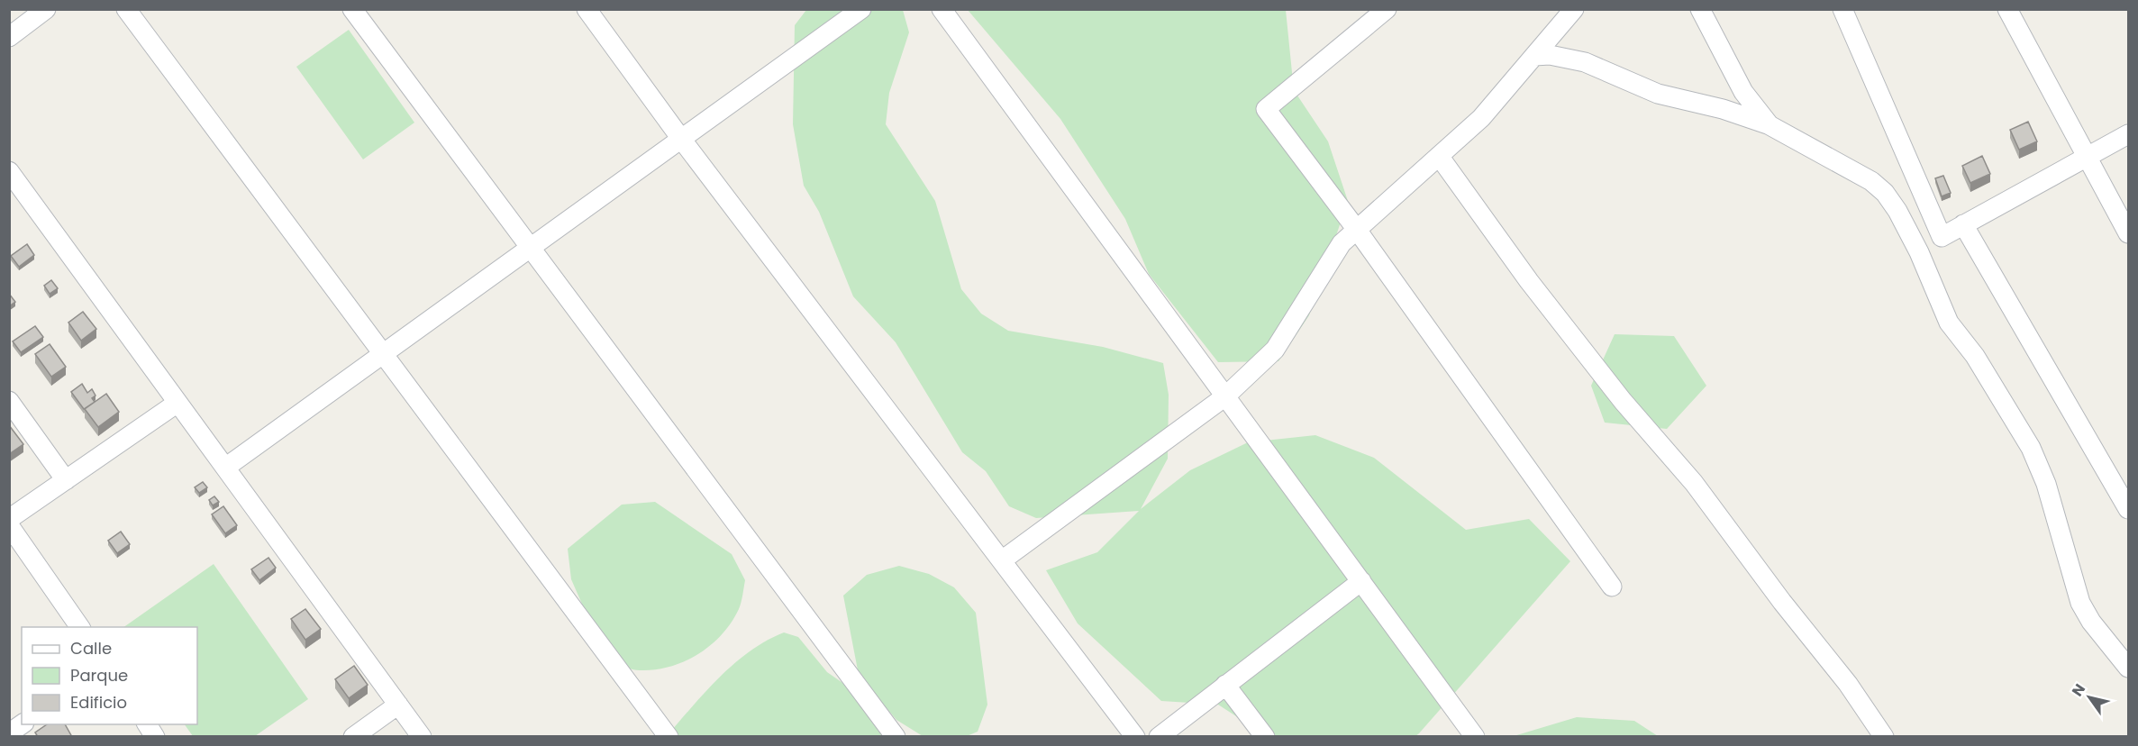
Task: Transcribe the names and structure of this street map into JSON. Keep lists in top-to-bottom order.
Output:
{
  "legend": ["Calle", "Parque", "Edificio"],
  "north": "top left"
}
